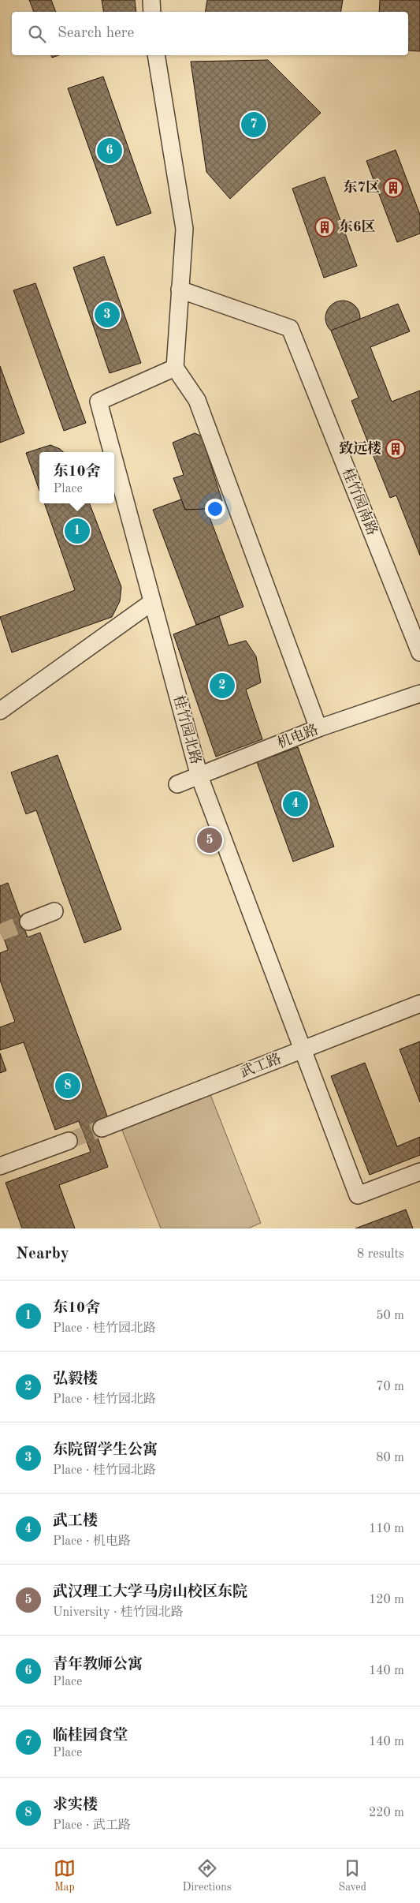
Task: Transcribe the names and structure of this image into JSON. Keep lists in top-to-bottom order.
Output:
{
  "streets": {
    "street": [
      "桂竹园南路",
      "桂竹园北路",
      "机电路",
      "武工路"
    ]
  },
  "crossings": [
    ["桂竹园北路", "机电路"],
    ["桂竹园北路", "武工路"]
  ],
  "places": {
    "building": ["东7区", "东6区", "致远楼"]
  },
  "page": {
    "search": "Search here",
    "pins": [
      "7",
      "6",
      "3",
      "1",
      "2",
      "4",
      "5",
      "8"
    ],
    "popup": ["东10舍", "Place"],
    "heading": ["Nearby", "8 results"],
    "list": [
      {
        "mark": "1",
        "name": "东10舍",
        "note": "Place · 桂竹园北路",
        "value": "50 m"
      },
      {
        "mark": "2",
        "name": "弘毅楼",
        "note": "Place · 桂竹园北路",
        "value": "70 m"
      },
      {
        "mark": "3",
        "name": "东院留学生公寓",
        "note": "Place · 桂竹园北路",
        "value": "80 m"
      },
      {
        "mark": "4",
        "name": "武工楼",
        "note": "Place · 机电路",
        "value": "110 m"
      },
      {
        "mark": "5",
        "name": "武汉理工大学马房山校区东院",
        "note": "University · 桂竹园北路",
        "value": "120 m"
      },
      {
        "mark": "6",
        "name": "青年教师公寓",
        "note": "Place",
        "value": "140 m"
      },
      {
        "mark": "7",
        "name": "临桂园食堂",
        "note": "Place",
        "value": "140 m"
      },
      {
        "mark": "8",
        "name": "求实楼",
        "note": "Place · 武工路",
        "value": "220 m"
      }
    ],
    "nav": ["Map", "Directions", "Saved"]
  }
}
